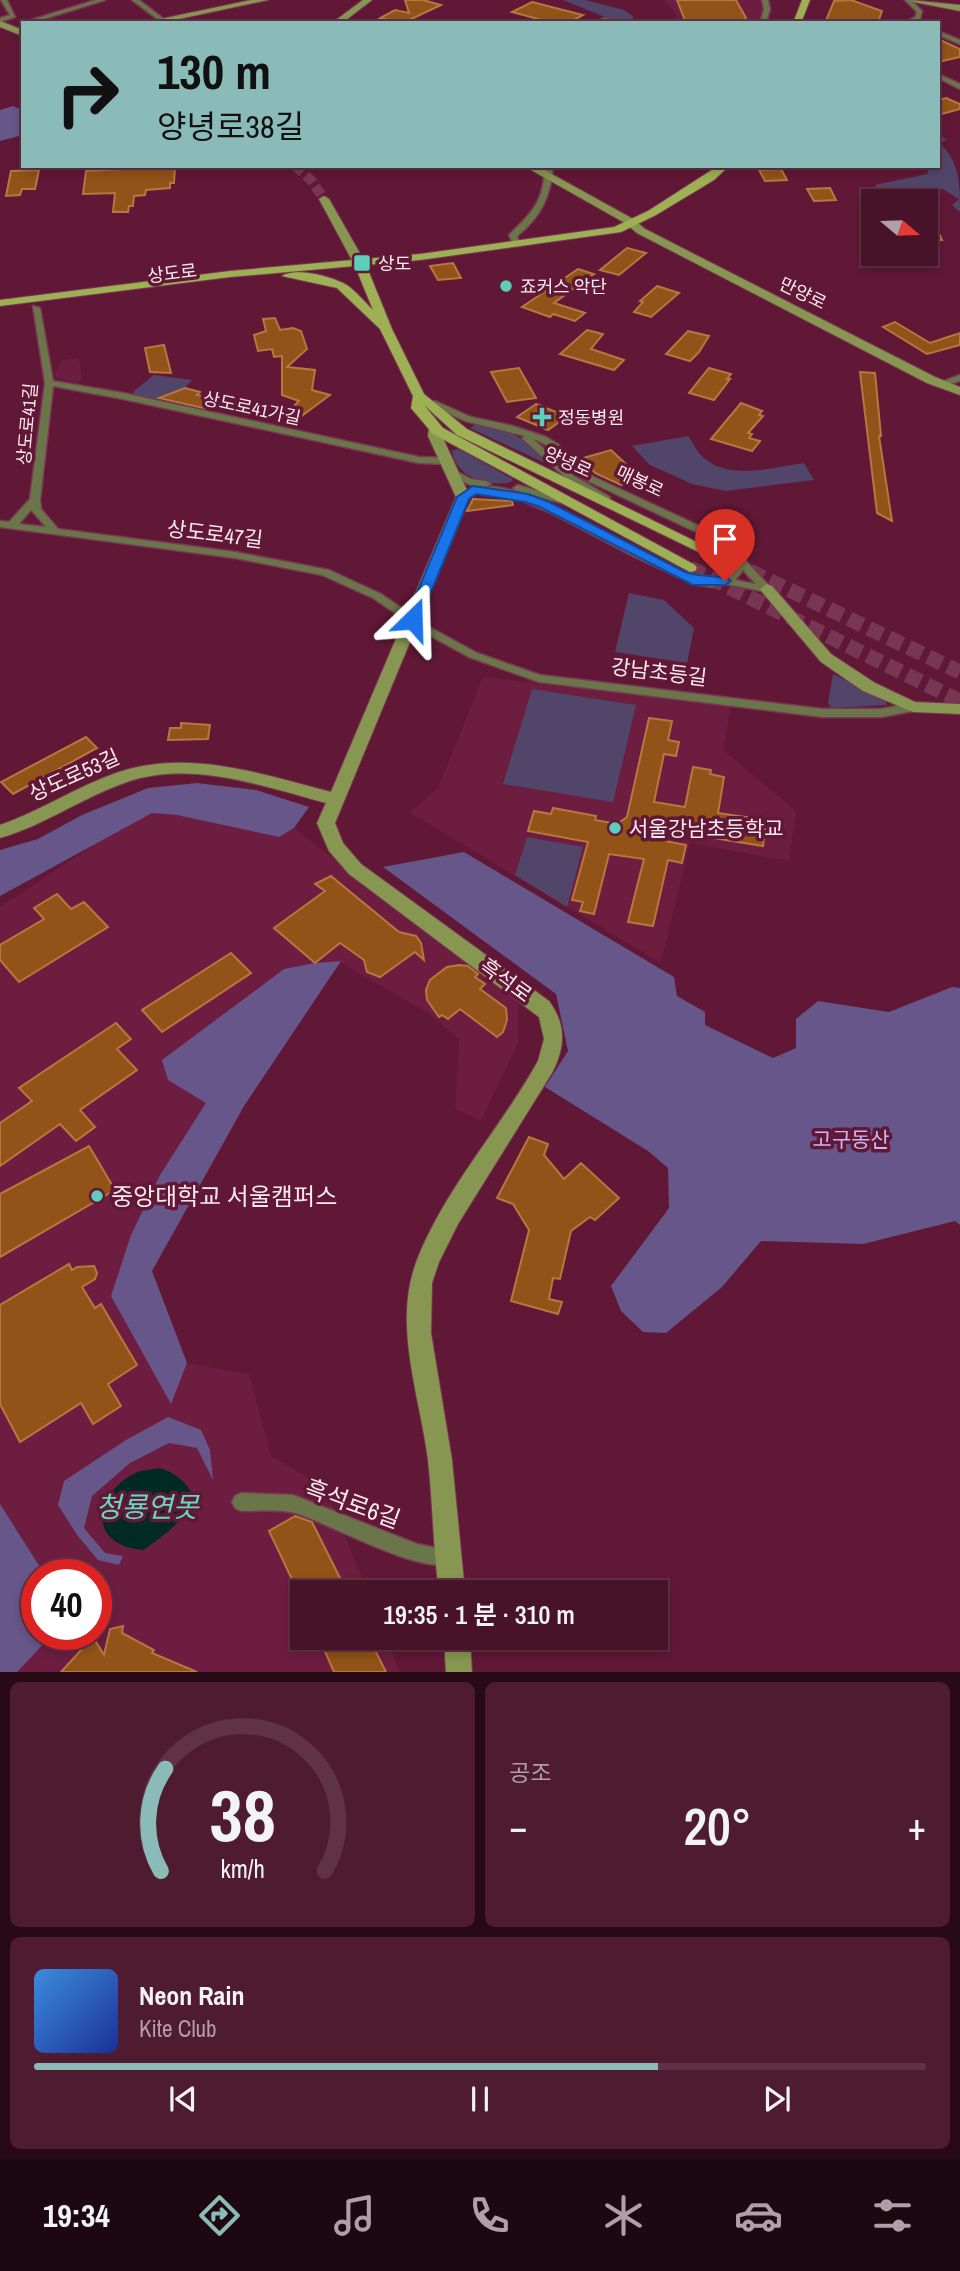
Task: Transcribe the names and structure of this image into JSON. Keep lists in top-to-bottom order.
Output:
{
  "streets": {
    "main road": ["상도로", "양녕로"],
    "street": [
      "만양로",
      "상도로41가길",
      "상도로41길",
      "매봉로",
      "상도로47길",
      "강남초등길",
      "상도로53길",
      "흑석로",
      "흑석로6길"
    ]
  },
  "crossings": [
    ["상도로", "만양로"],
    ["상도로", "상도로41길"],
    ["상도로", "양녕로"],
    ["상도로41가길", "상도로41길"],
    ["상도로47길", "강남초등길"],
    ["상도로47길", "흑석로"],
    ["강남초등길", "흑석로"],
    ["상도로53길", "흑석로"],
    ["흑석로", "흑석로6길"]
  ],
  "water": ["청룡연못"],
  "parks": ["고구동산"],
  "places": {
    "transit": ["상도"],
    "other": ["죠커스 악단", "서울강남초등학교", "중앙대학교 서울캠퍼스"],
    "health": ["정동병원"]
  },
  "north": "right",
  "page": {
    "turn": ["130 m", "양녕로38길"],
    "limit": "40",
    "trip": "19:35 · 1 분 · 310 m",
    "tile": "공조",
    "heat": ["−", "20°", "+"],
    "song": ["Neon Rain", "Kite Club"],
    "tabs": "19:34",
    "gauge": ["38", "km/h"]
  }
}
